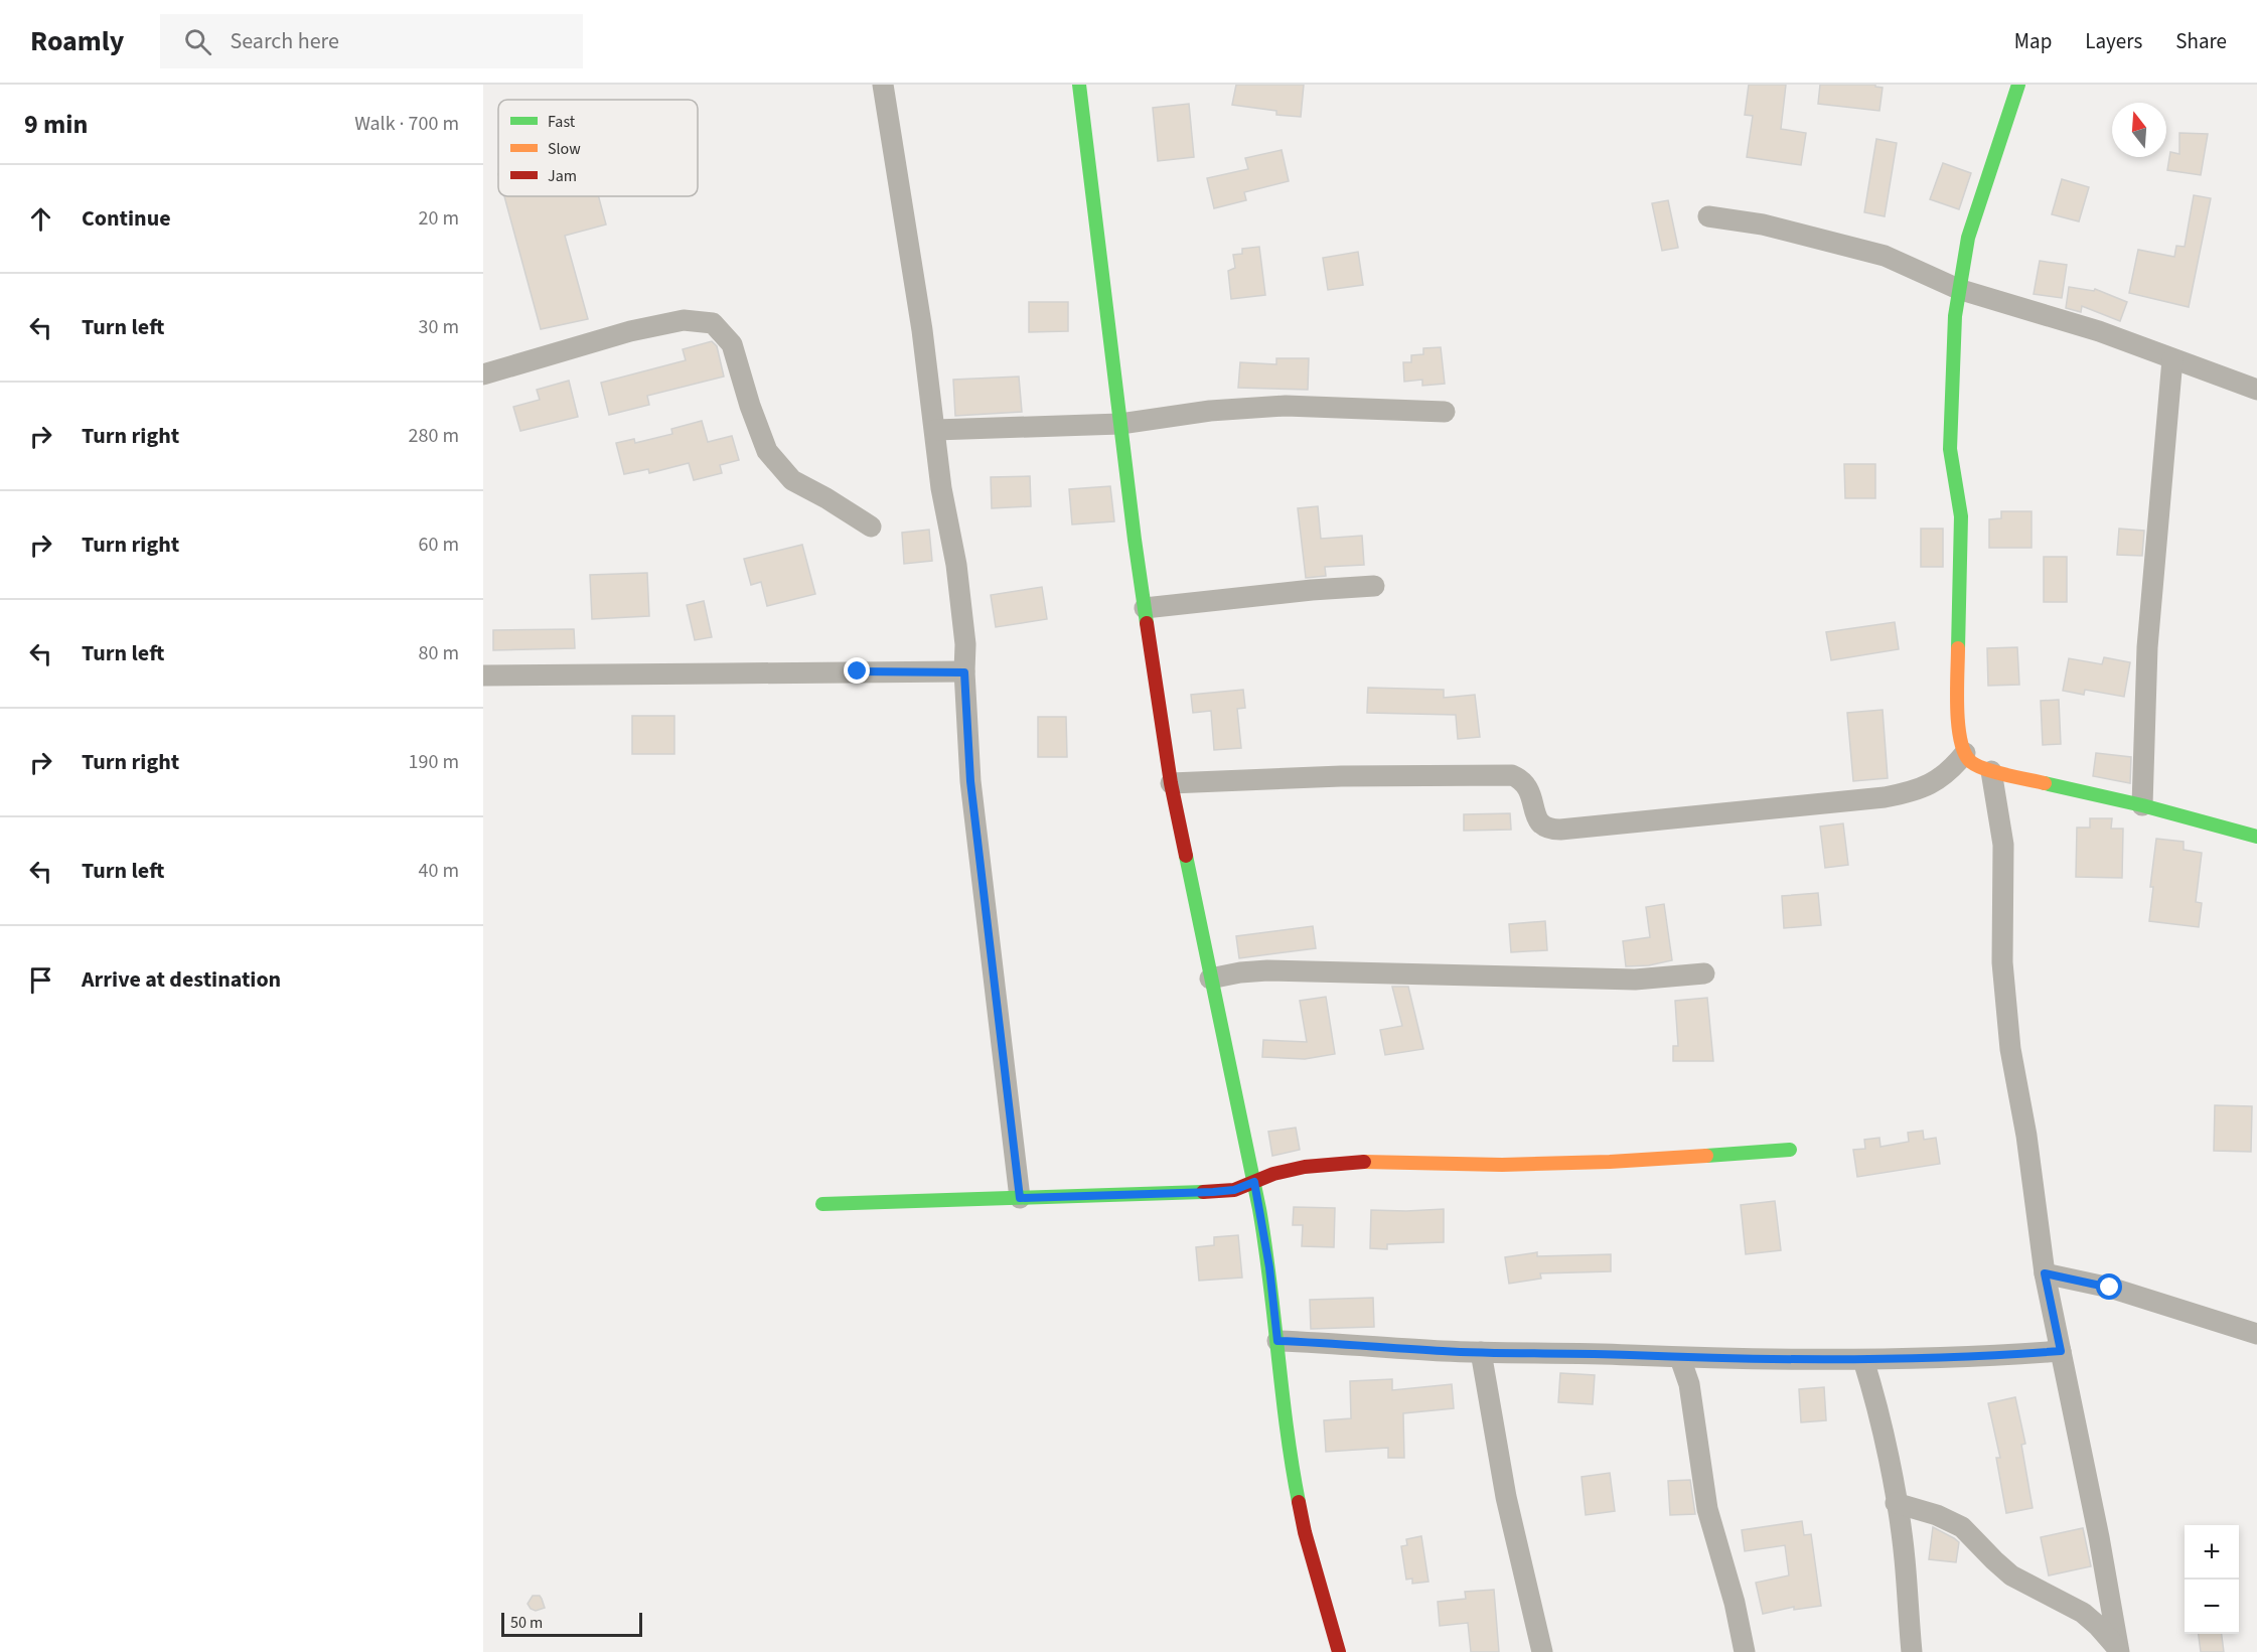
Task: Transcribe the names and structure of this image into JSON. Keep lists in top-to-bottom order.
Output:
{
  "legend": ["Fast", "Slow", "Jam"],
  "scale_bar": "50 m",
  "north": "top",
  "page": {
    "header": "Roamly",
    "search": "Search here",
    "nav": ["Map", "Layers", "Share"],
    "heading": ["9 min", "Walk · 700 m"],
    "list": [
      ["Continue", "20 m"],
      ["Turn left", "30 m"],
      ["Turn right", "280 m"],
      ["Turn right", "60 m"],
      ["Turn left", "80 m"],
      ["Turn right", "190 m"],
      ["Turn left", "40 m"],
      "Arrive at destination"
    ],
    "map_buttons": ["+", "−"],
    "scale": "50 m"
  }
}
